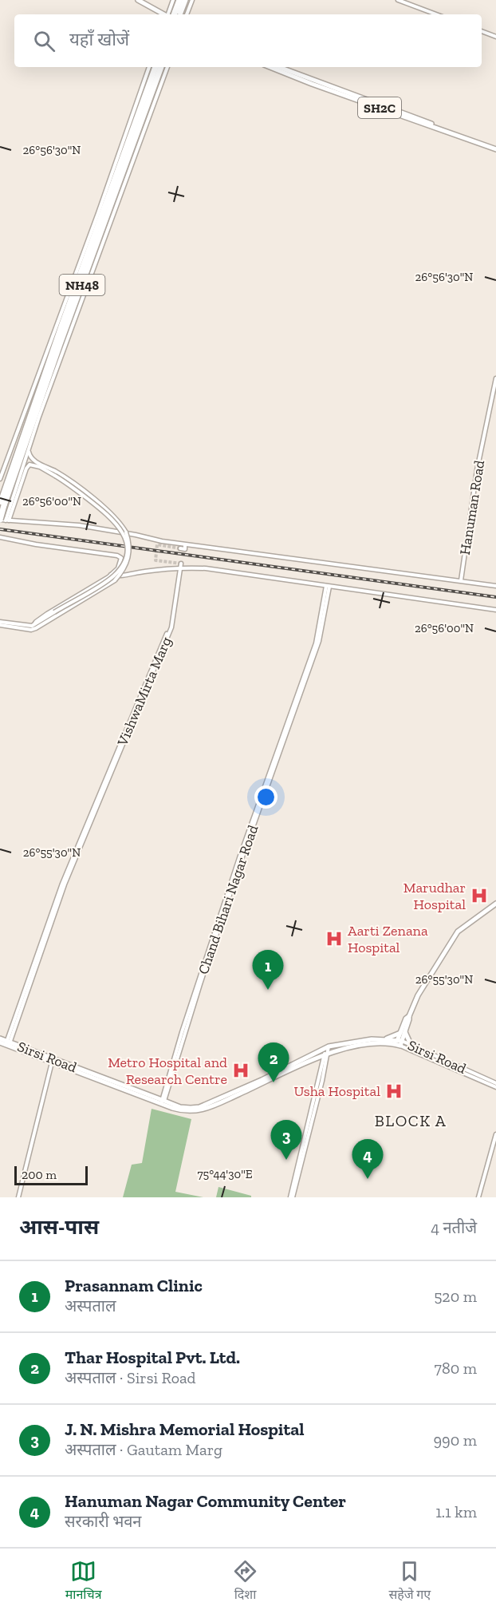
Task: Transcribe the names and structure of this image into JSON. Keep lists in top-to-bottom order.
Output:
{
  "streets": {
    "highway": ["NH48"],
    "main road": ["SH2C", "Sirsi Road"],
    "street": ["Hanuman Road", "VishwaMirta Marg", "Chand Bihari Nagar Road"]
  },
  "crossings": [
    ["VishwaMirta Marg", "Sirsi Road"],
    ["Chand Bihari Nagar Road", "Sirsi Road"]
  ],
  "districts": ["BLOCK A"],
  "places": {
    "hospital": [
      "Marudhar Hospital",
      "Aarti Zenana Hospital",
      "Metro Hospital and Research Centre",
      "Usha Hospital"
    ]
  },
  "scale_bar": "200 m",
  "page": {
    "search": "यहाँ खोजें",
    "pins": [
      "1",
      "2",
      "3",
      "4"
    ],
    "scale": "200 m",
    "heading": ["आस-पास", "4 नतीजे"],
    "list": [
      {
        "mark": "1",
        "name": "Prasannam Clinic",
        "note": "अस्पताल",
        "value": "520 m"
      },
      {
        "mark": "2",
        "name": "Thar Hospital Pvt. Ltd.",
        "note": "अस्पताल · Sirsi Road",
        "value": "780 m"
      },
      {
        "mark": "3",
        "name": "J. N. Mishra Memorial Hospital",
        "note": "अस्पताल · Gautam Marg",
        "value": "990 m"
      },
      {
        "mark": "4",
        "name": "Hanuman Nagar Community Center",
        "note": "सरकारी भवन",
        "value": "1.1 km"
      }
    ],
    "nav": ["मानचित्र", "दिशा", "सहेजे गए"]
  },
  "coordinates": [
    "26°56'30\"N",
    "26°56'00\"N",
    "26°55'30\"N",
    "75°44'30\"E"
  ]
}
